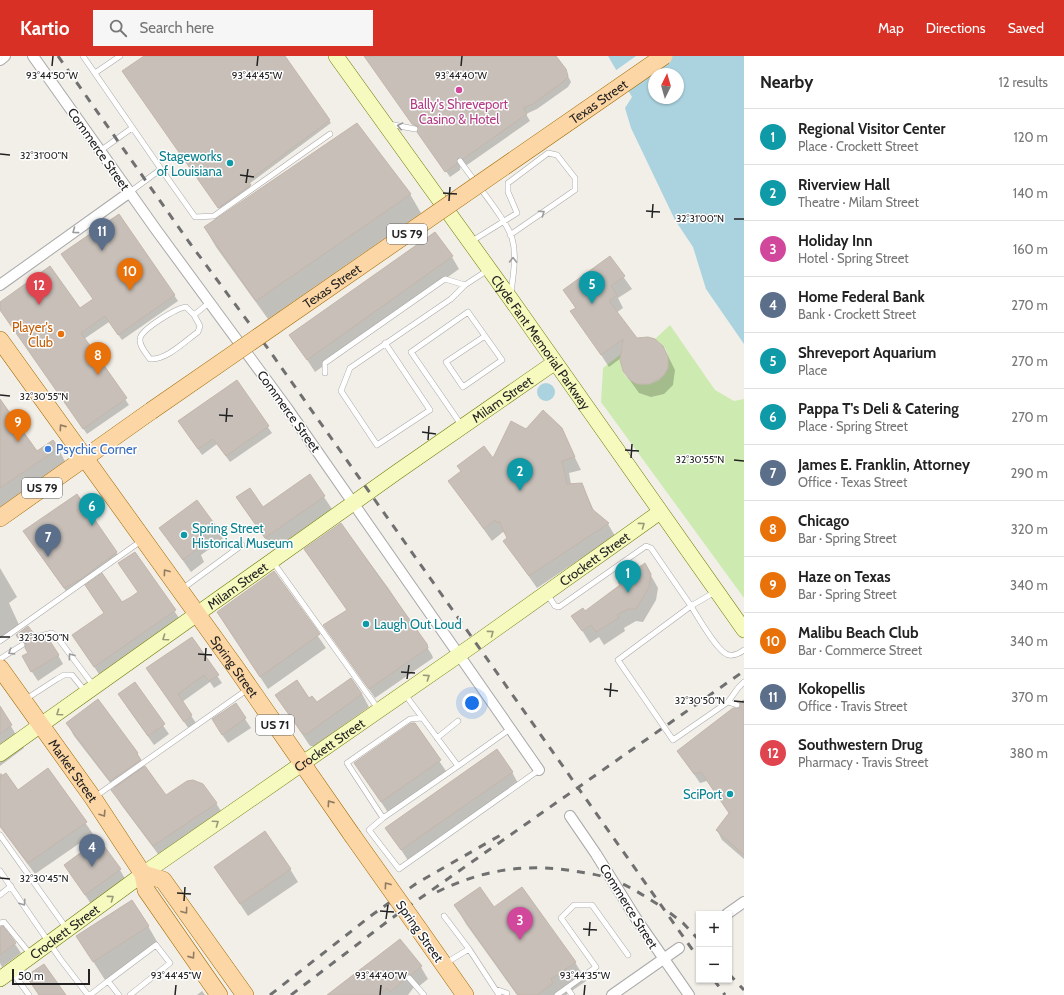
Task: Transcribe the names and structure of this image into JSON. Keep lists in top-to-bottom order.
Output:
{
  "streets": {
    "main road": [
      "Texas Street",
      "US 79",
      "Spring Street",
      "US 71",
      "Market Street"
    ],
    "street": [
      "Commerce Street",
      "Clyde Fant Memorial Parkway",
      "Milam Street",
      "Crockett Street"
    ]
  },
  "crossings": [
    ["Texas Street", "Spring Street"],
    ["Commerce Street", "Milam Street"],
    ["Commerce Street", "Crockett Street"],
    ["Clyde Fant Memorial Parkway", "Milam Street"],
    ["Clyde Fant Memorial Parkway", "Crockett Street"],
    ["Milam Street", "Spring Street"],
    ["Milam Street", "Market Street"],
    ["Crockett Street", "Spring Street"],
    ["Crockett Street", "Market Street"]
  ],
  "one_way": ["Crockett Street", "Spring Street"],
  "places": [
    "Bally's Shreveport Casino & Hotel",
    "Stageworks of Louisiana",
    "Player's Club",
    "Psychic Corner",
    "Spring Street Historical Museum",
    "Laugh Out Loud",
    "SciPort"
  ],
  "scale_bar": "50 m",
  "north": "top",
  "page": {
    "header": "Kartio",
    "search": "Search here",
    "nav": ["Map", "Directions", "Saved"],
    "heading": ["Nearby", "12 results"],
    "list": [
      {
        "mark": "1",
        "name": "Regional Visitor Center",
        "note": "Place · Crockett Street",
        "value": "120 m"
      },
      {
        "mark": "2",
        "name": "Riverview Hall",
        "note": "Theatre · Milam Street",
        "value": "140 m"
      },
      {
        "mark": "3",
        "name": "Holiday Inn",
        "note": "Hotel · Spring Street",
        "value": "160 m"
      },
      {
        "mark": "4",
        "name": "Home Federal Bank",
        "note": "Bank · Crockett Street",
        "value": "270 m"
      },
      {
        "mark": "5",
        "name": "Shreveport Aquarium",
        "note": "Place",
        "value": "270 m"
      },
      {
        "mark": "6",
        "name": "Pappa T's Deli & Catering",
        "note": "Place · Spring Street",
        "value": "270 m"
      },
      {
        "mark": "7",
        "name": "James E. Franklin, Attorney",
        "note": "Office · Texas Street",
        "value": "290 m"
      },
      {
        "mark": "8",
        "name": "Chicago",
        "note": "Bar · Spring Street",
        "value": "320 m"
      },
      {
        "mark": "9",
        "name": "Haze on Texas",
        "note": "Bar · Spring Street",
        "value": "340 m"
      },
      {
        "mark": "10",
        "name": "Malibu Beach Club",
        "note": "Bar · Commerce Street",
        "value": "340 m"
      },
      {
        "mark": "11",
        "name": "Kokopellis",
        "note": "Office · Travis Street",
        "value": "370 m"
      },
      {
        "mark": "12",
        "name": "Southwestern Drug",
        "note": "Pharmacy · Travis Street",
        "value": "380 m"
      }
    ],
    "pins": [
      "11",
      "10",
      "5",
      "12",
      "8",
      "9",
      "2",
      "6",
      "7",
      "1",
      "4",
      "3"
    ],
    "map_buttons": ["+", "−"],
    "scale": "50 m"
  },
  "coordinates": [
    "93°44'50\"W",
    "93°44'45\"W",
    "93°44'40\"W",
    "32°31'00\"N",
    "32°30'55\"N",
    "32°30'50\"N",
    "32°30'45\"N",
    "93°44'35\"W"
  ]
}
